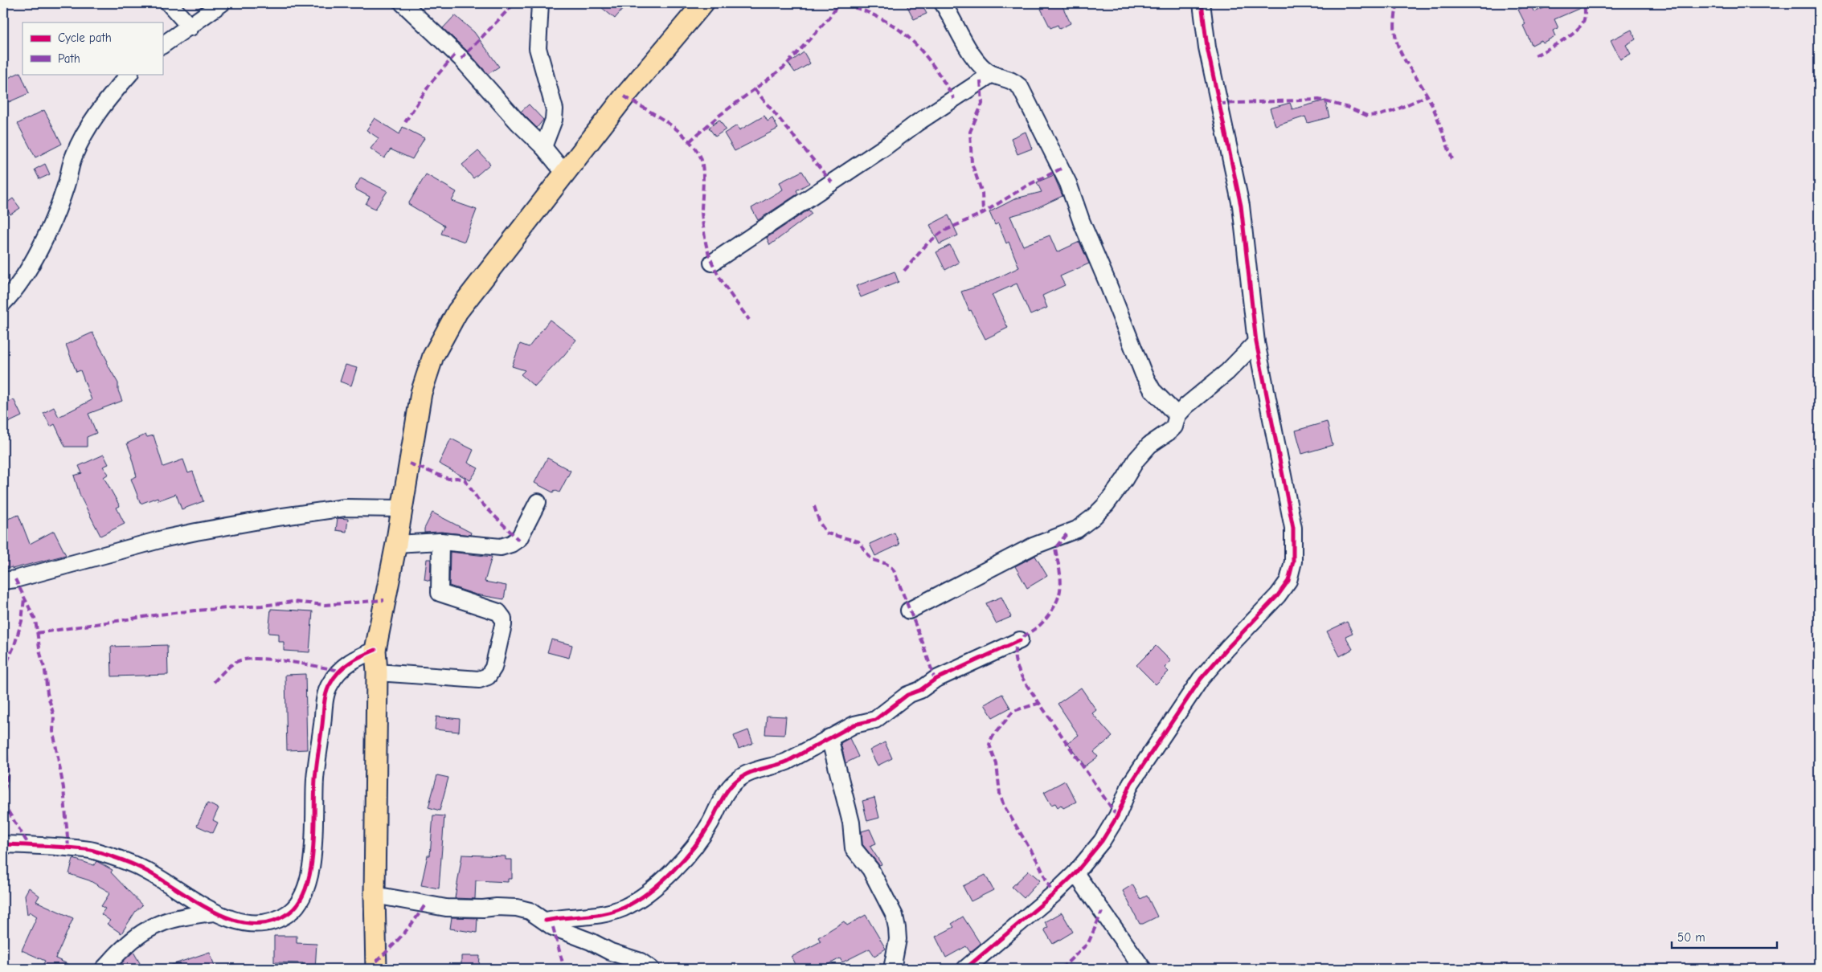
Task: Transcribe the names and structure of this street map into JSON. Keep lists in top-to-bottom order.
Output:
{
  "legend": ["Cycle path", "Path"],
  "scale_bar": "50 m"
}
